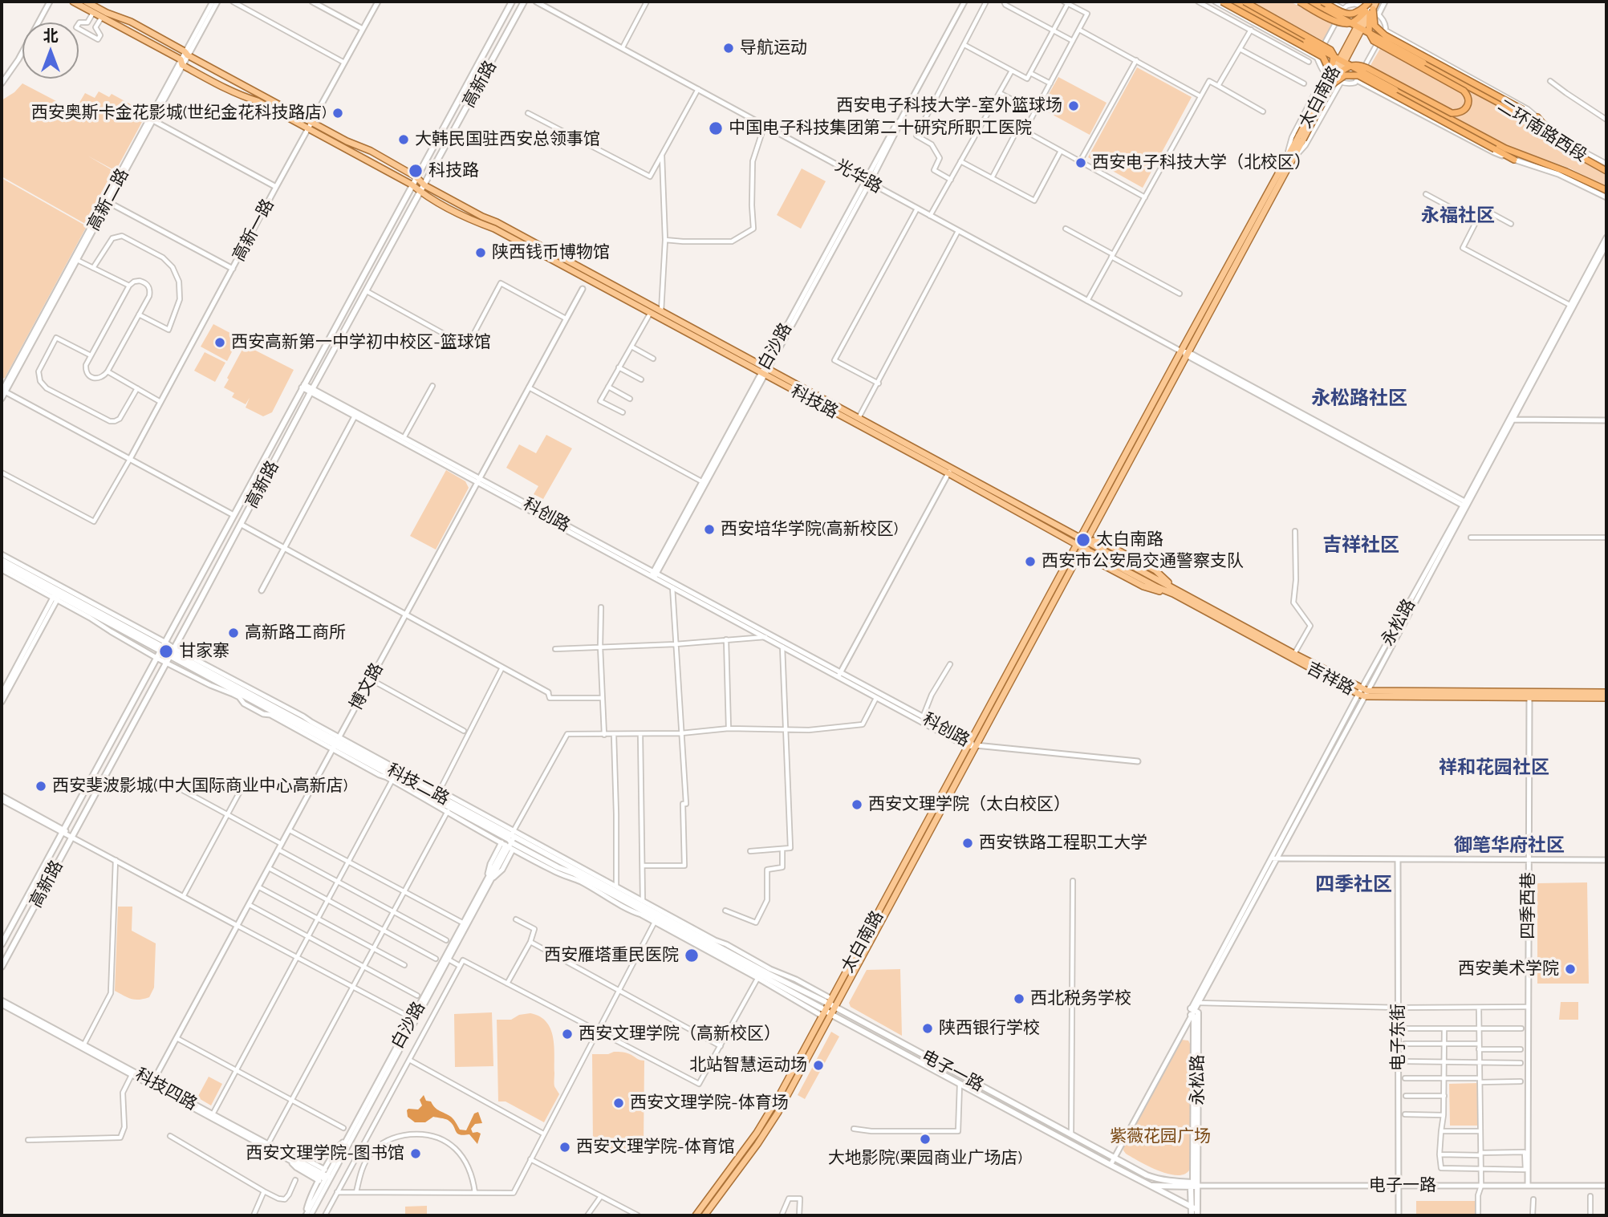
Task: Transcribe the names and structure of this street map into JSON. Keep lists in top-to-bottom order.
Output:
{
  "streets": {
    "highway": ["二环南路西段"],
    "main road": [
      "高新路",
      "太白南路",
      "科技路",
      "永松路",
      "吉祥路",
      "科技二路",
      "电子一路"
    ],
    "street": [
      "光华路",
      "高新二路",
      "高新一路",
      "白沙路",
      "科创路",
      "博文路",
      "四季西巷",
      "电子东街",
      "科技四路"
    ]
  },
  "crossings": [
    ["高新路", "科技路"],
    ["高新路", "科创路"],
    ["高新路", "科技二路"],
    ["太白南路", "光华路"],
    ["太白南路", "科技路"],
    ["太白南路", "科创路"],
    ["太白南路", "吉祥路"],
    ["太白南路", "科技二路"],
    ["太白南路", "电子一路"],
    ["光华路", "白沙路"],
    ["光华路", "永松路"],
    ["高新二路", "科技路"],
    ["高新一路", "科技路"],
    ["白沙路", "科技路"],
    ["白沙路", "科创路"],
    ["白沙路", "科技二路"],
    ["白沙路", "科技四路"],
    ["科技路", "吉祥路"],
    ["科创路", "博文路"],
    ["永松路", "吉祥路"],
    ["永松路", "电子一路"],
    ["吉祥路", "四季西巷"],
    ["博文路", "科技二路"],
    ["博文路", "科技四路"],
    ["科技二路", "电子一路"],
    ["四季西巷", "电子一路"],
    ["电子东街", "电子一路"]
  ],
  "districts": [
    "永福社区",
    "永松路社区",
    "吉祥社区",
    "祥和花园社区",
    "御笔华府社区",
    "四季社区"
  ],
  "parks": ["紫薇花园广场"],
  "places": [
    "导航运动",
    "西安电子科技大学-室外篮球场",
    "西安奥斯卡金花影城(世纪金花科技路店)",
    "中国电子科技集团第二十研究所职工医院",
    "大韩民国驻西安总领事馆",
    "西安电子科技大学（北校区）",
    "科技路",
    "陕西钱币博物馆",
    "西安高新第一中学初中校区-篮球馆",
    "西安培华学院(高新校区)",
    "太白南路",
    "西安市公安局交通警察支队",
    "高新路工商所",
    "甘家寨",
    "西安斐波影城(中大国际商业中心高新店)",
    "西安文理学院（太白校区）",
    "西安铁路工程职工大学",
    "西安雁塔重民医院",
    "西安美术学院",
    "西北税务学校",
    "陕西银行学校",
    "西安文理学院（高新校区）",
    "北站智慧运动场",
    "西安文理学院-体育场",
    "大地影院(栗园商业广场店)",
    "西安文理学院-体育馆",
    "西安文理学院-图书馆"
  ],
  "north": "top"
}
